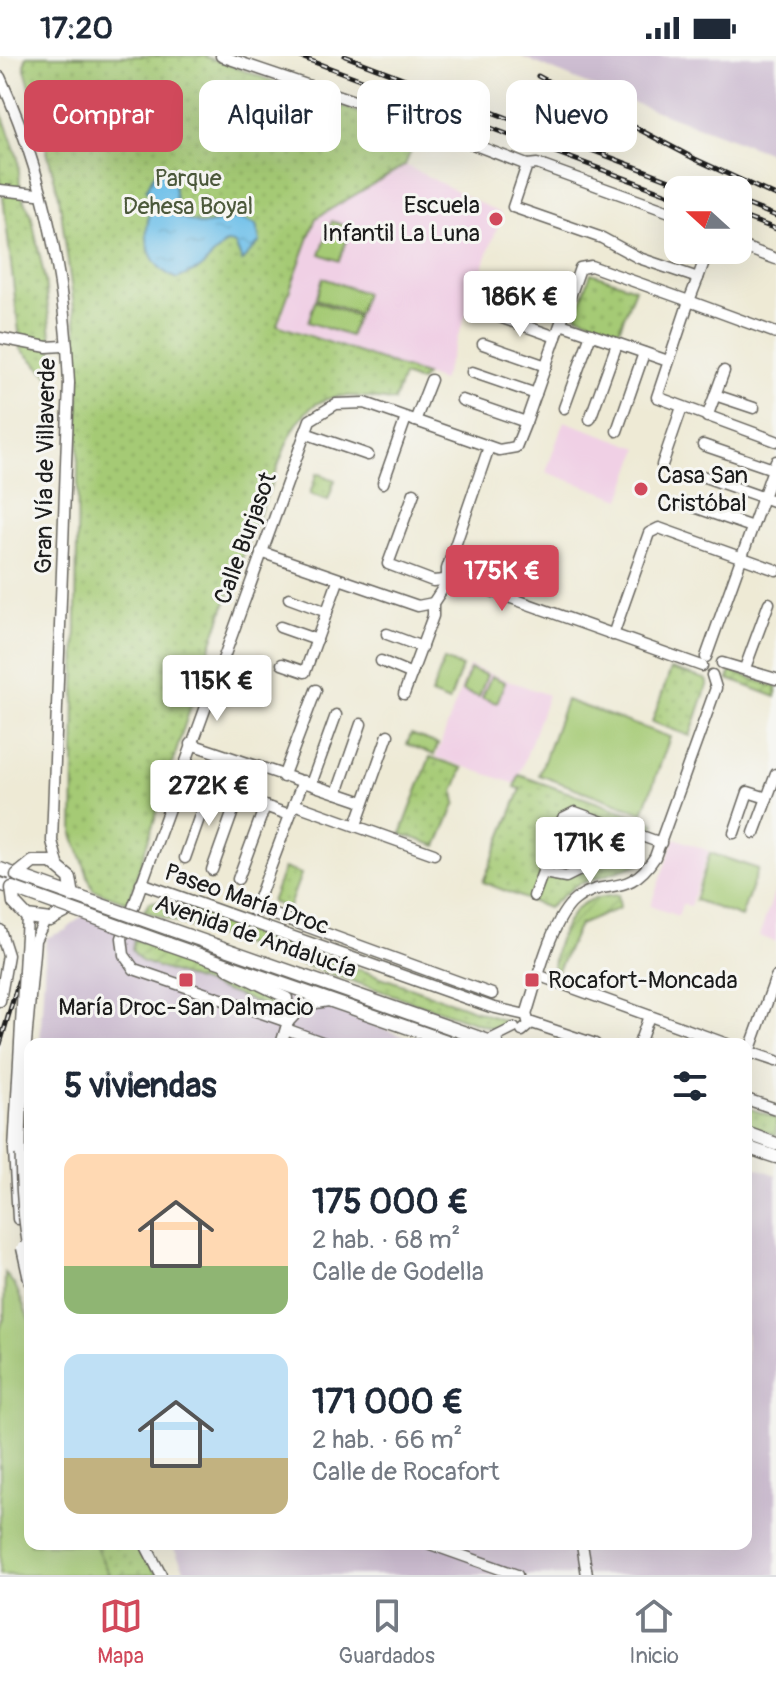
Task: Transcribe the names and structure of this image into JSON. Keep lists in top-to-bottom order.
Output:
{
  "streets": {
    "main road": ["Avenida de Andalucía"],
    "street": ["Gran Vía de Villaverde", "Calle Burjasot", "Paseo María Droc"]
  },
  "crossings": [
    ["Calle Burjasot", "Paseo María Droc"]
  ],
  "parks": ["Parque Dehesa Boyal"],
  "places": {
    "other": ["Escuela Infantil La Luna", "Casa San Cristóbal"],
    "transit": ["María Droc-San Dalmacio", "Rocafort-Moncada"]
  },
  "north": "left",
  "page": {
    "status": "17:20",
    "chip": [
      "Comprar",
      "Alquilar",
      "Filtros",
      "Nuevo"
    ],
    "price": [
      "186K €",
      "175K €",
      "115K €",
      "272K €",
      "171K €"
    ],
    "heading": "5 viviendas",
    "list": [
      {
        "name": "175 000 €",
        "note": "2 hab. · 68 m² · Calle de Godella"
      },
      {
        "name": "171 000 €",
        "note": "2 hab. · 66 m² · Calle de Rocafort"
      }
    ],
    "tabs": ["Mapa", "Guardados", "Inicio"]
  }
}
